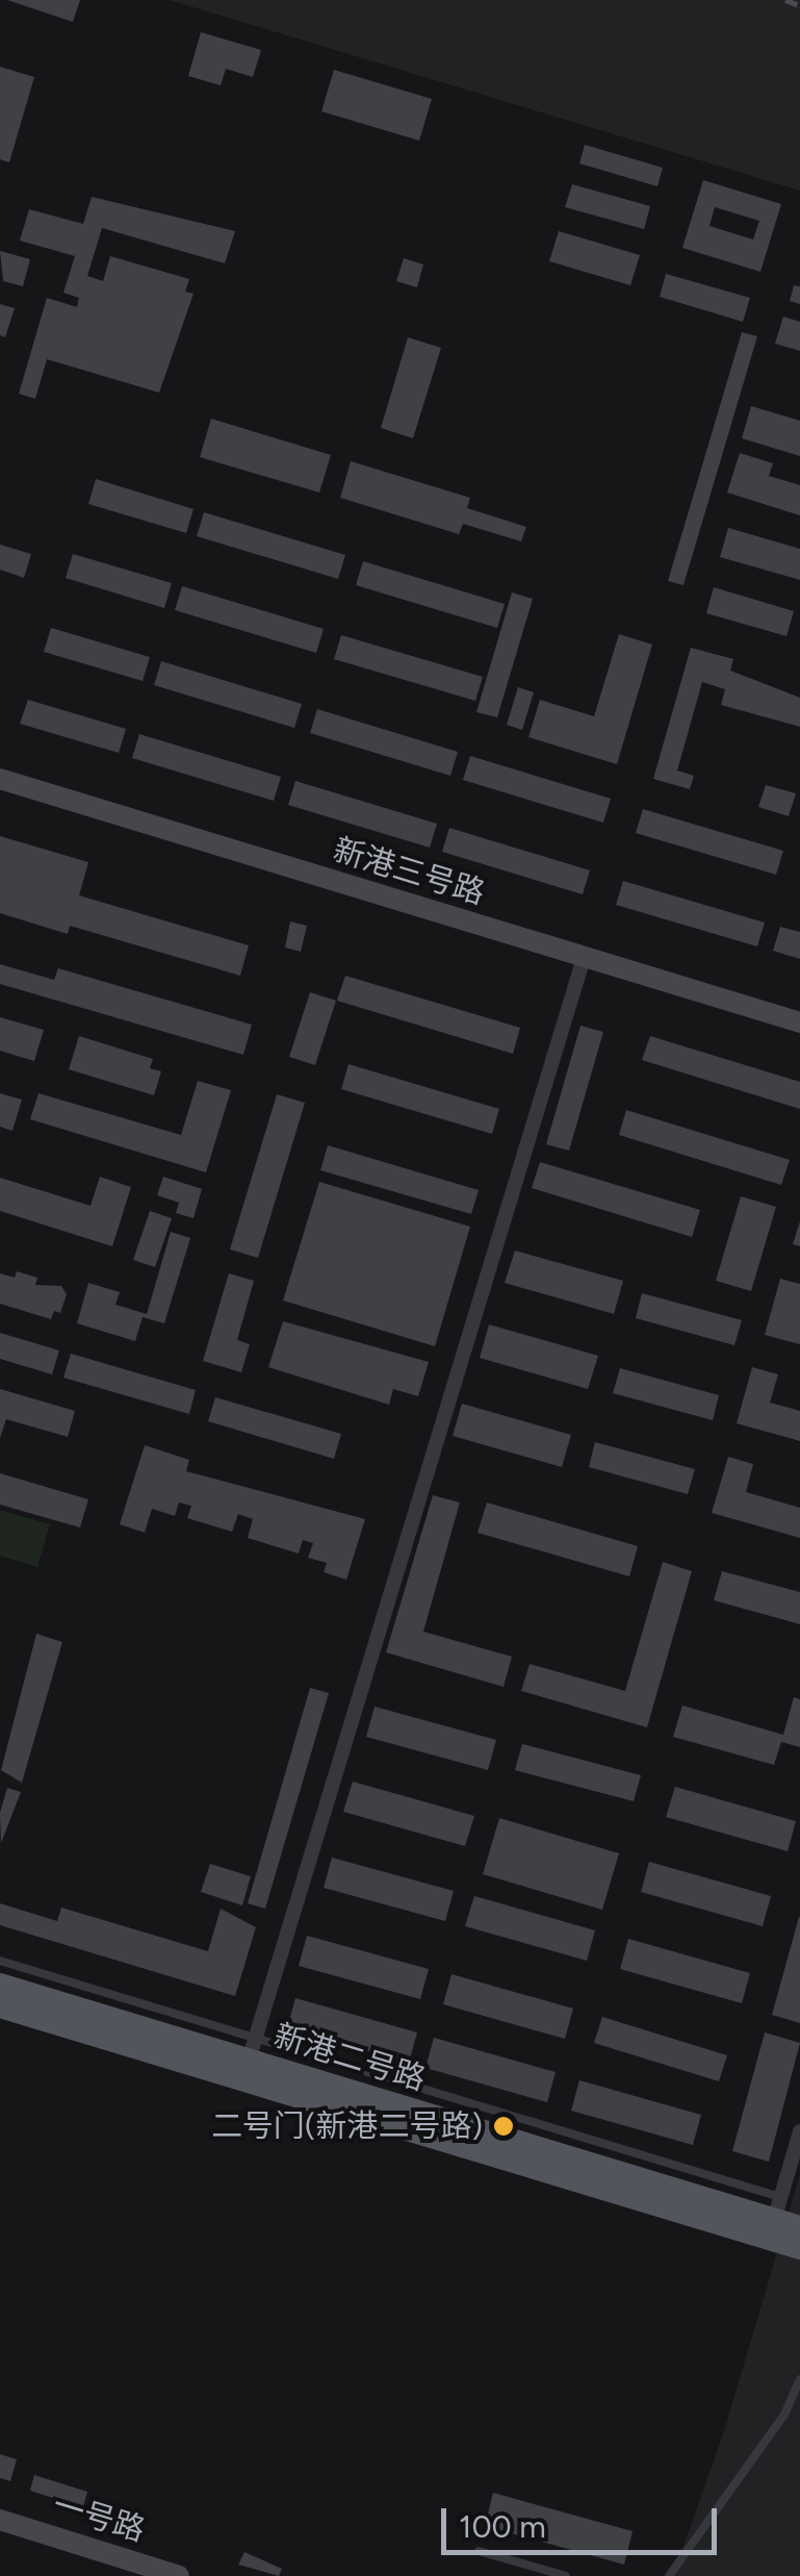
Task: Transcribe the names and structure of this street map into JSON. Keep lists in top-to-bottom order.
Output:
{
  "streets": {
    "main road": ["新港二号路"],
    "street": ["新港三号路", "一号路"]
  },
  "places": ["二号门(新港二号路)"],
  "scale_bar": "100 m"
}
